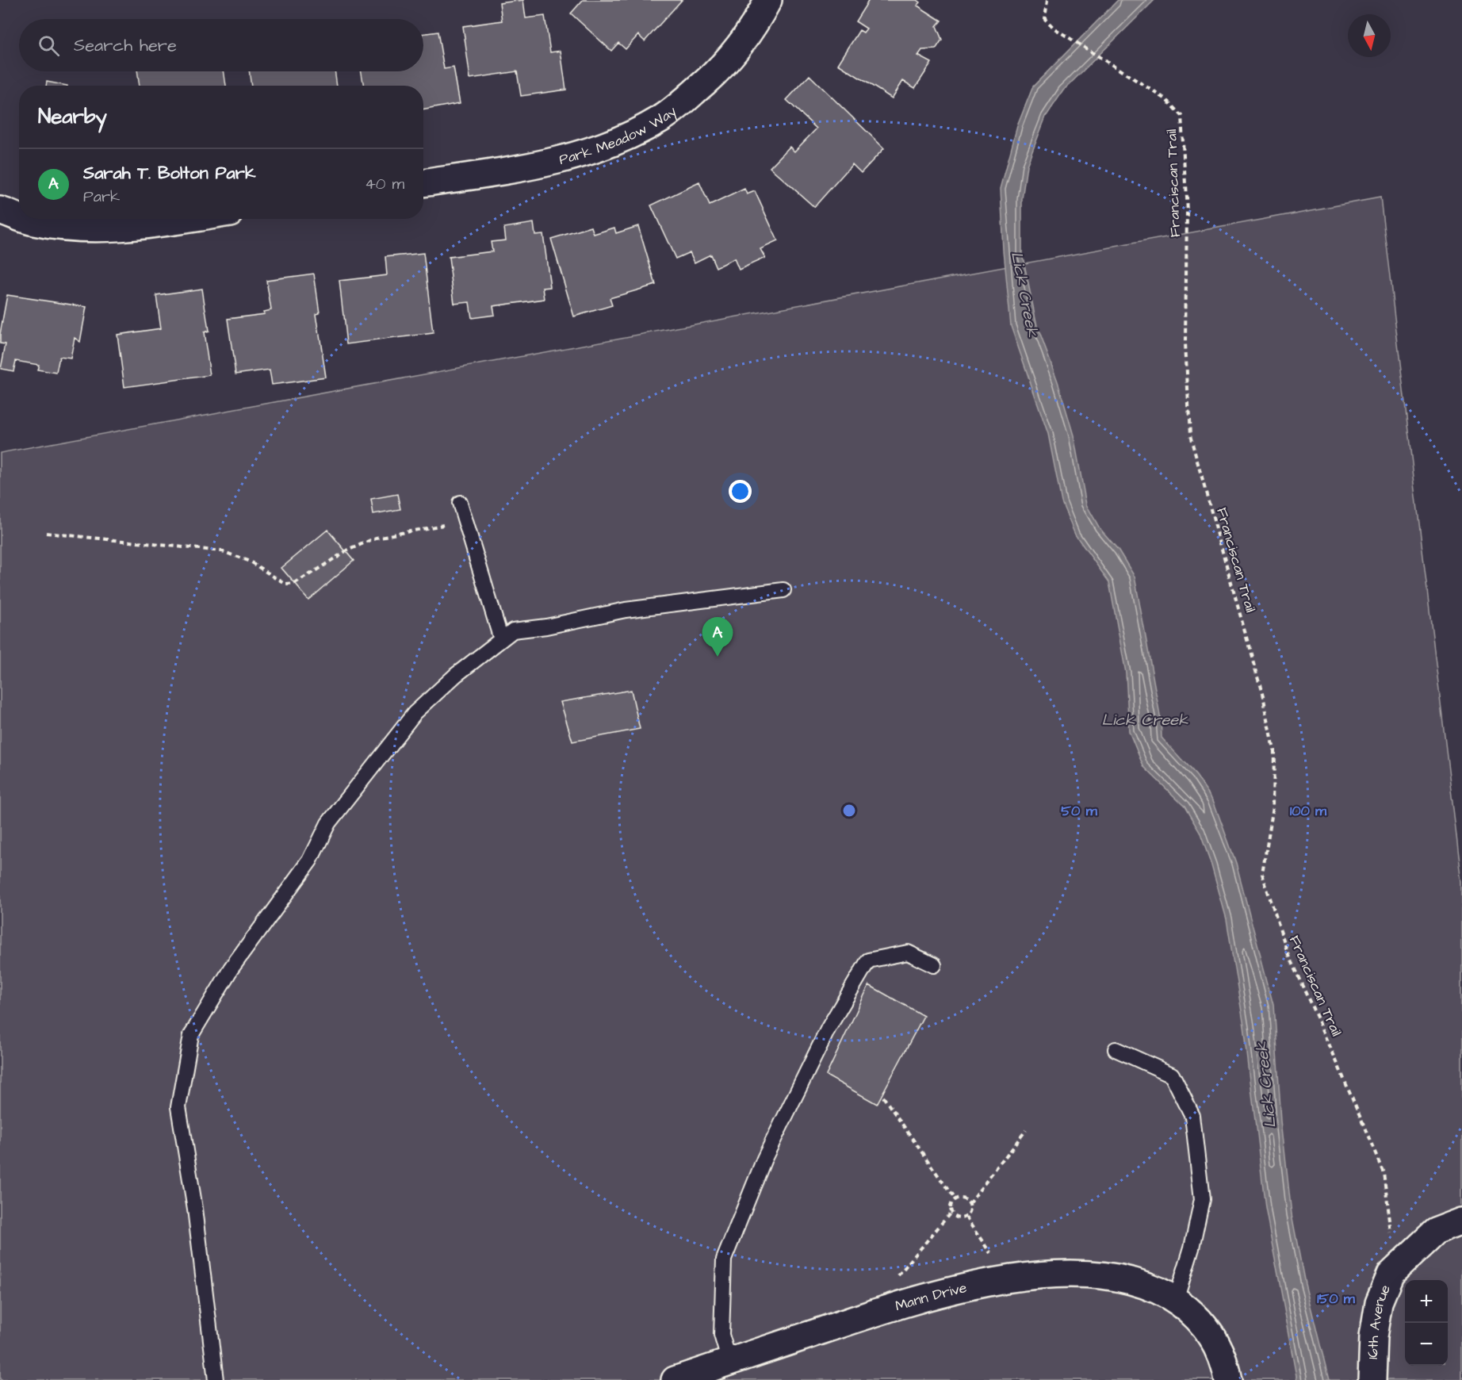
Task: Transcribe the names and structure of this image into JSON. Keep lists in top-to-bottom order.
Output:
{
  "streets": {
    "street": ["Park Meadow Way", "Mann Drive", "16th Avenue"],
    "path": ["Franciscan Trail"]
  },
  "water": ["Lick Creek"],
  "north": "bottom",
  "page": {
    "search": "Search here",
    "heading": "Nearby",
    "list": [
      {
        "mark": "A",
        "name": "Sarah T. Bolton Park",
        "note": "Park",
        "value": "40 m"
      }
    ],
    "pins": "A",
    "map_buttons": ["+", "−"]
  },
  "rings": ["50 m", "100 m", "150 m"]
}
